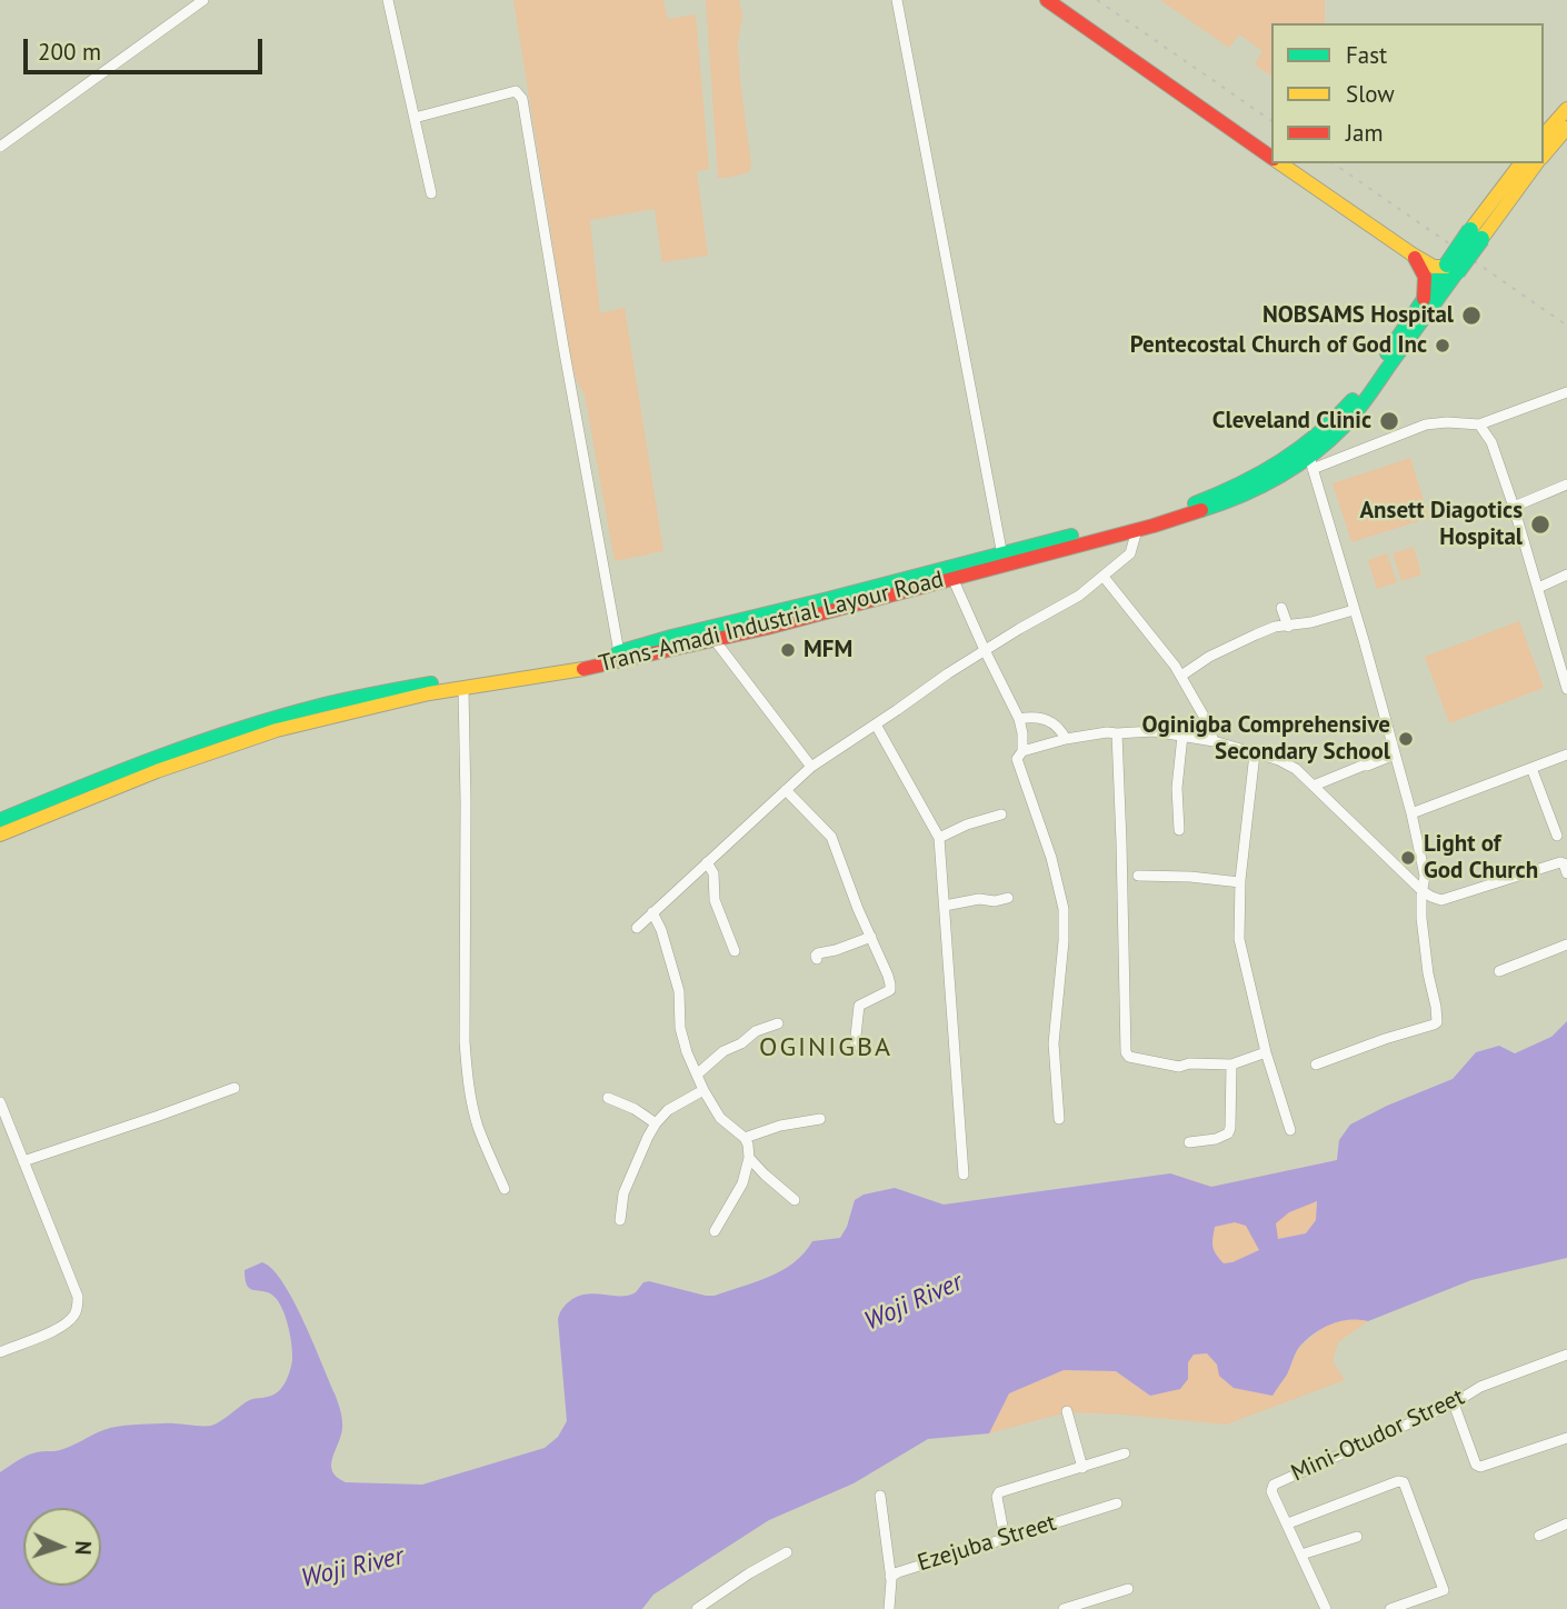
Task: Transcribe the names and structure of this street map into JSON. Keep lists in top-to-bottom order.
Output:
{
  "streets": {
    "main road": ["Trans-Amadi Industrial Layour Road"],
    "street": ["Mini-Otudor Street", "Ezejuba Street"]
  },
  "districts": ["OGINIGBA"],
  "water": ["Woji River"],
  "places": [
    "NOBSAMS Hospital",
    "Pentecostal Church of God Inc",
    "Cleveland Clinic",
    "Ansett Diagotics Hospital",
    "MFM",
    "Oginigba Comprehensive Secondary School",
    "Light of God Church"
  ],
  "legend": ["Fast", "Slow", "Jam"],
  "scale_bar": "200 m",
  "north": "right"
}
